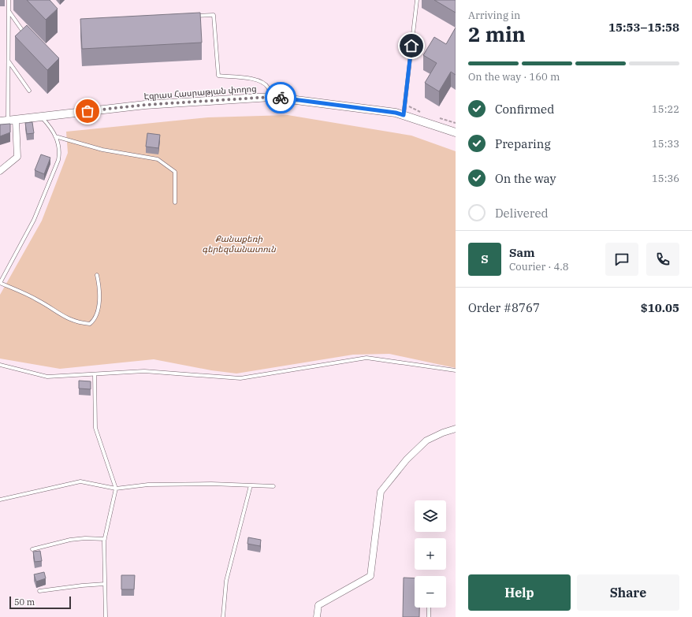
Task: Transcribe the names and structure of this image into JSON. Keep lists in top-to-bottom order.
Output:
{
  "streets": {
    "street": ["Էզրաս Հասրաթյան փողոց"]
  },
  "parks": ["Քանաքեռի գերեզմանատուն"],
  "scale_bar": "50 m",
  "page": {
    "heading": ["2 min", "Arriving in", "15:53–15:58"],
    "panel": [
      "Sam",
      "Courier · 4.8",
      "Order #8767",
      "$10.05"
    ],
    "bar": "On the way · 160 m",
    "list": [
      ["Confirmed", "15:22"],
      ["Preparing", "15:33"],
      ["On the way", "15:36"],
      "Delivered"
    ],
    "round": "S",
    "map_buttons": ["+", "−"],
    "buttons": ["Help", "Share"],
    "scale": "50 m"
  }
}
